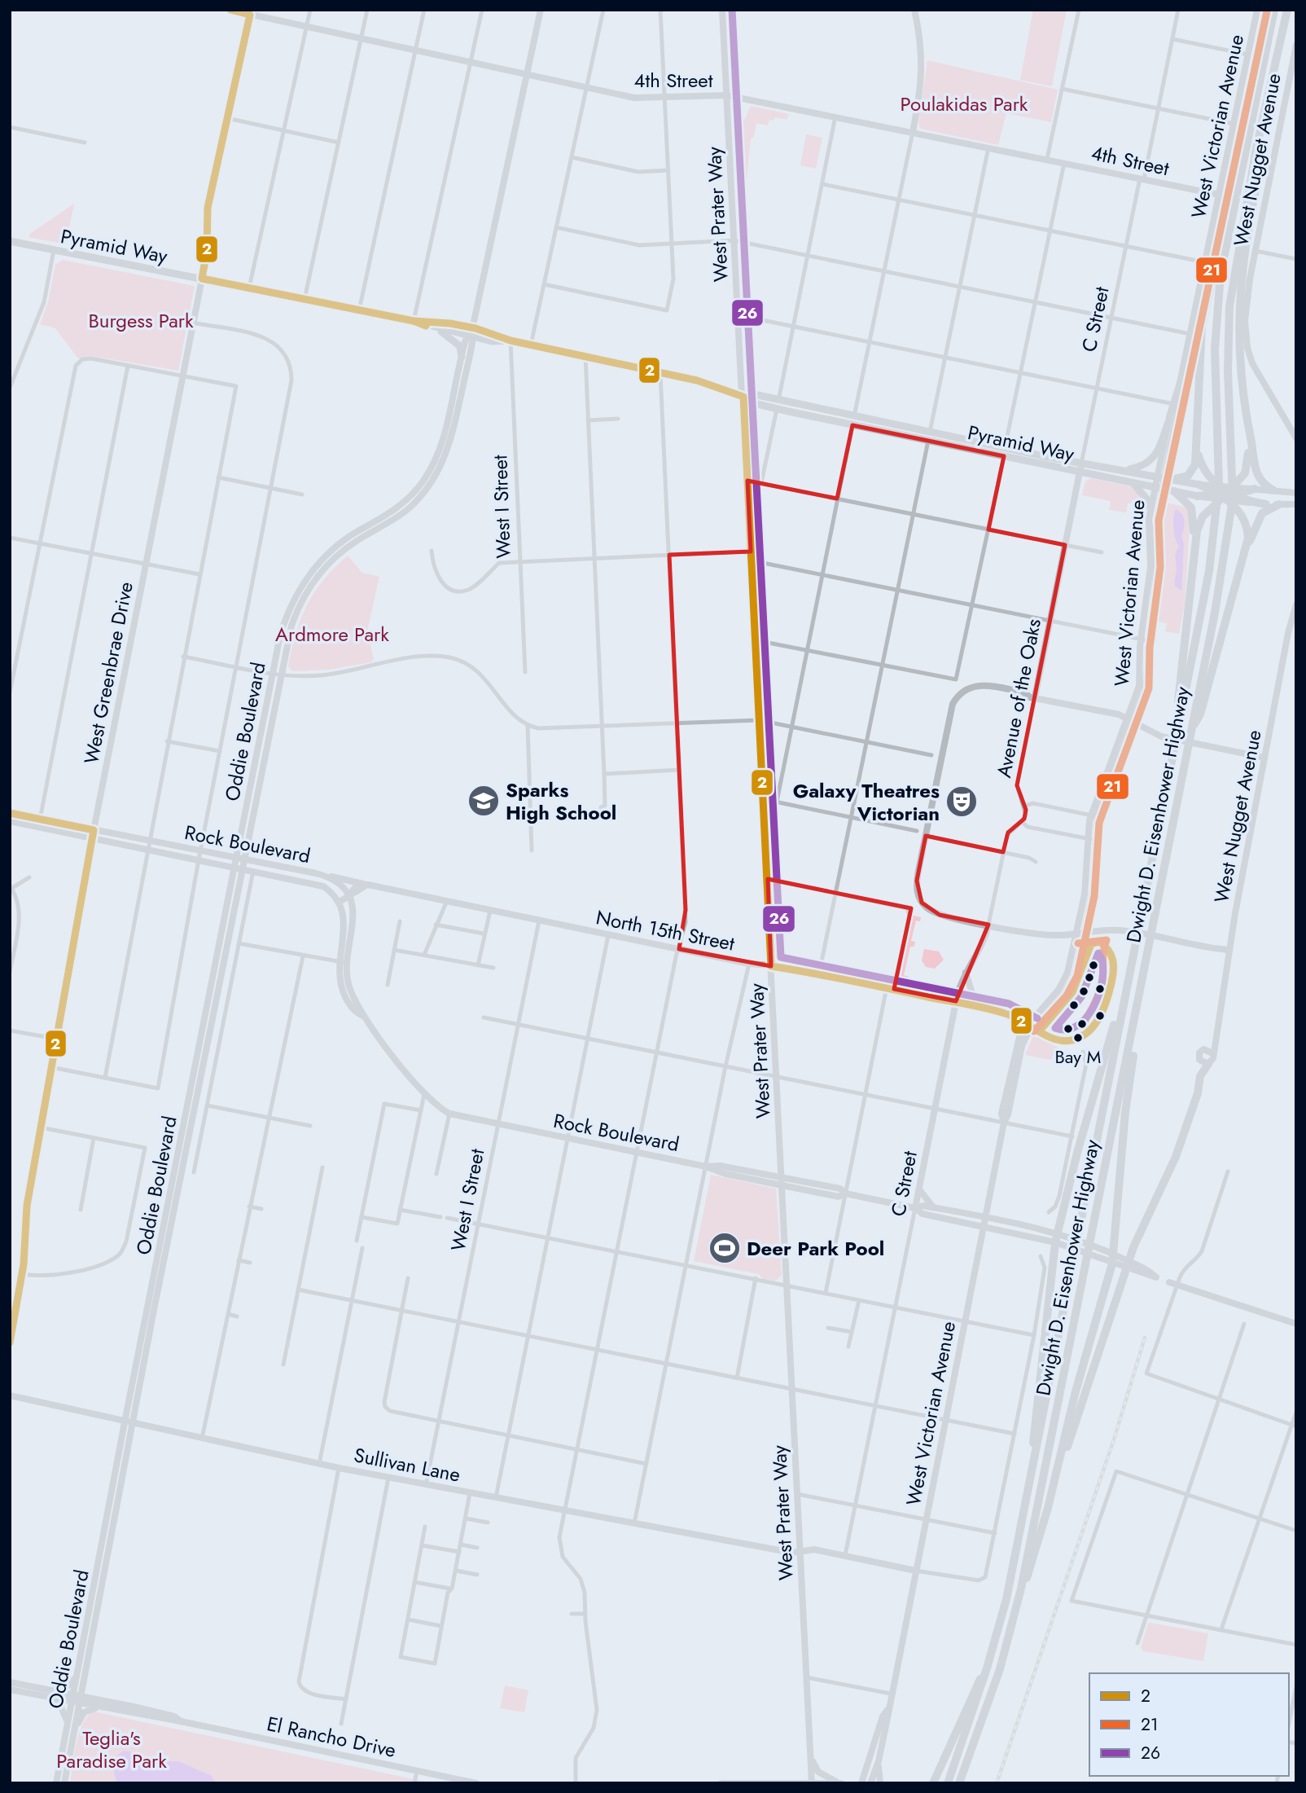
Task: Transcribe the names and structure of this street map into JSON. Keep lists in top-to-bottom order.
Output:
{
  "streets": {
    "highway": ["Dwight D. Eisenhower Highway"],
    "main road": [
      "4th Street",
      "West Victorian Avenue",
      "West Nugget Avenue",
      "West Prater Way",
      "Pyramid Way",
      "C Street",
      "West Greenbrae Drive",
      "Avenue of the Oaks",
      "Oddie Boulevard",
      "Rock Boulevard",
      "North 15th Street",
      "Sullivan Lane",
      "El Rancho Drive"
    ],
    "street": ["West I Street"]
  },
  "crossings": [
    ["4th Street", "West Victorian Avenue"],
    ["4th Street", "West Prater Way"],
    ["4th Street", "C Street"],
    ["4th Street", "West Greenbrae Drive"],
    ["West Victorian Avenue", "Pyramid Way"],
    ["West Victorian Avenue", "Rock Boulevard"],
    ["West Victorian Avenue", "North 15th Street"],
    ["West Victorian Avenue", "Sullivan Lane"],
    ["West Prater Way", "Pyramid Way"],
    ["West Prater Way", "Rock Boulevard"],
    ["West Prater Way", "North 15th Street"],
    ["West Prater Way", "Sullivan Lane"],
    ["Pyramid Way", "C Street"],
    ["Pyramid Way", "West I Street"],
    ["Pyramid Way", "West Greenbrae Drive"],
    ["Pyramid Way", "Avenue of the Oaks"],
    ["Pyramid Way", "Oddie Boulevard"],
    ["C Street", "Avenue of the Oaks"],
    ["C Street", "Rock Boulevard"],
    ["C Street", "North 15th Street"],
    ["C Street", "Sullivan Lane"],
    ["West I Street", "Rock Boulevard"],
    ["West I Street", "North 15th Street"],
    ["West I Street", "Sullivan Lane"],
    ["West Greenbrae Drive", "Rock Boulevard"],
    ["Oddie Boulevard", "Rock Boulevard"],
    ["Oddie Boulevard", "Sullivan Lane"],
    ["Oddie Boulevard", "El Rancho Drive"],
    ["Rock Boulevard", "North 15th Street"]
  ],
  "parks": [
    "Poulakidas Park",
    "Burgess Park",
    "Ardmore Park",
    "Teglia's Paradise Park"
  ],
  "places": {
    "school or university": ["Sparks High School"],
    "theatre": ["Galaxy Theatres Victorian"],
    "other": ["Bay M"],
    "sports": ["Deer Park Pool"]
  },
  "lines": ["transit line 2", "transit line 26", "transit line 21"],
  "legend": ["2", "21", "26"]
}
